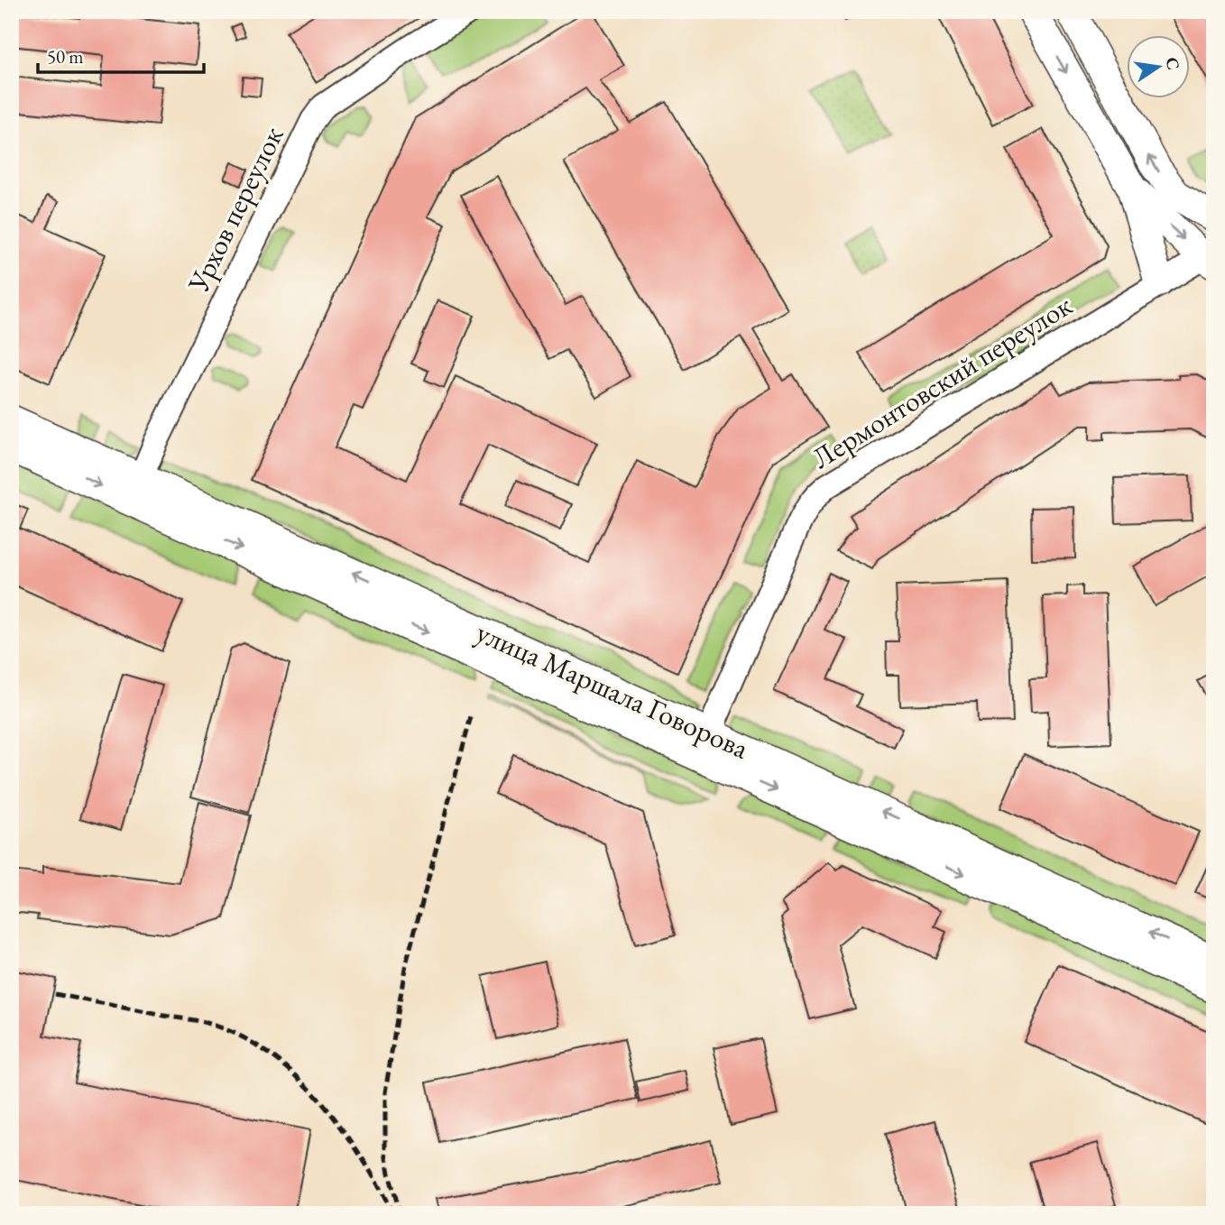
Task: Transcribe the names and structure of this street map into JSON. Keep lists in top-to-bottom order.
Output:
{
  "streets": {
    "main road": ["улица Маршала Говорова"],
    "street": ["Урхов переулок", "Лермонтовский переулок"]
  },
  "crossings": [
    ["Урхов переулок", "улица Маршала Говорова"],
    ["Лермонтовский переулок", "улица Маршала Говорова"]
  ],
  "scale_bar": "50 m",
  "north": "right"
}
